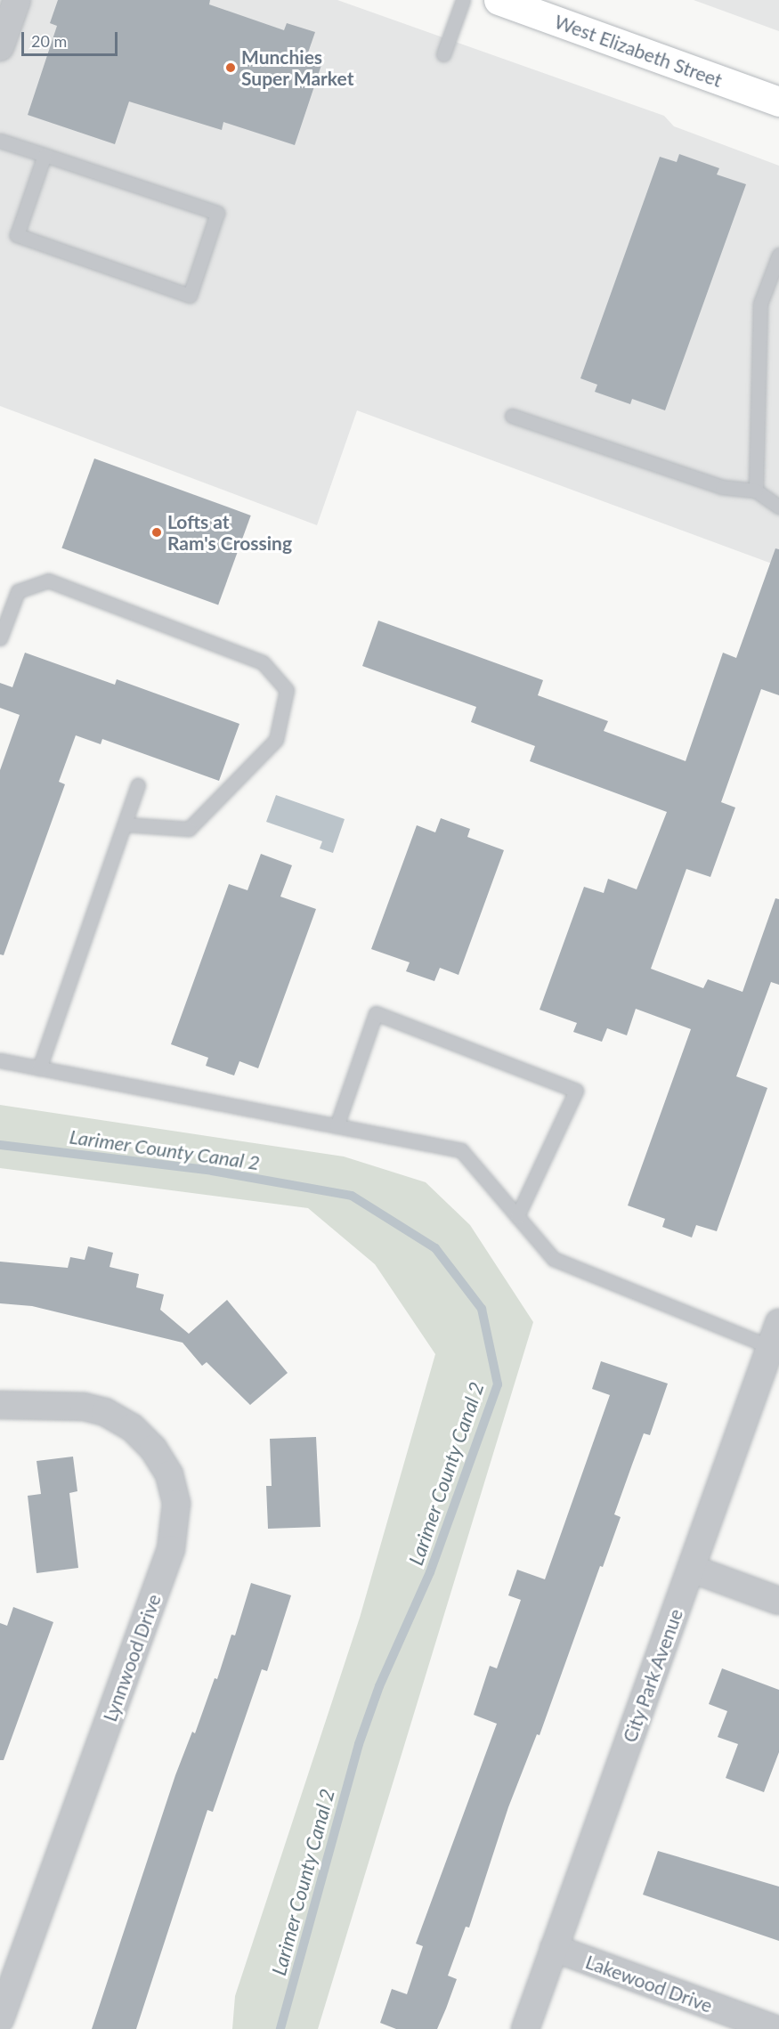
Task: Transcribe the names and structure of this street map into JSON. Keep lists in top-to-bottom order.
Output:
{
  "streets": {
    "main road": ["West Elizabeth Street"],
    "street": ["Lynnwood Drive", "City Park Avenue", "Lakewood Drive"]
  },
  "crossings": [
    ["City Park Avenue", "Lakewood Drive"]
  ],
  "water": ["Larimer County Canal 2"],
  "places": ["Munchies Super Market", "Lofts at Ram's Crossing"],
  "scale_bar": "20 m"
}
